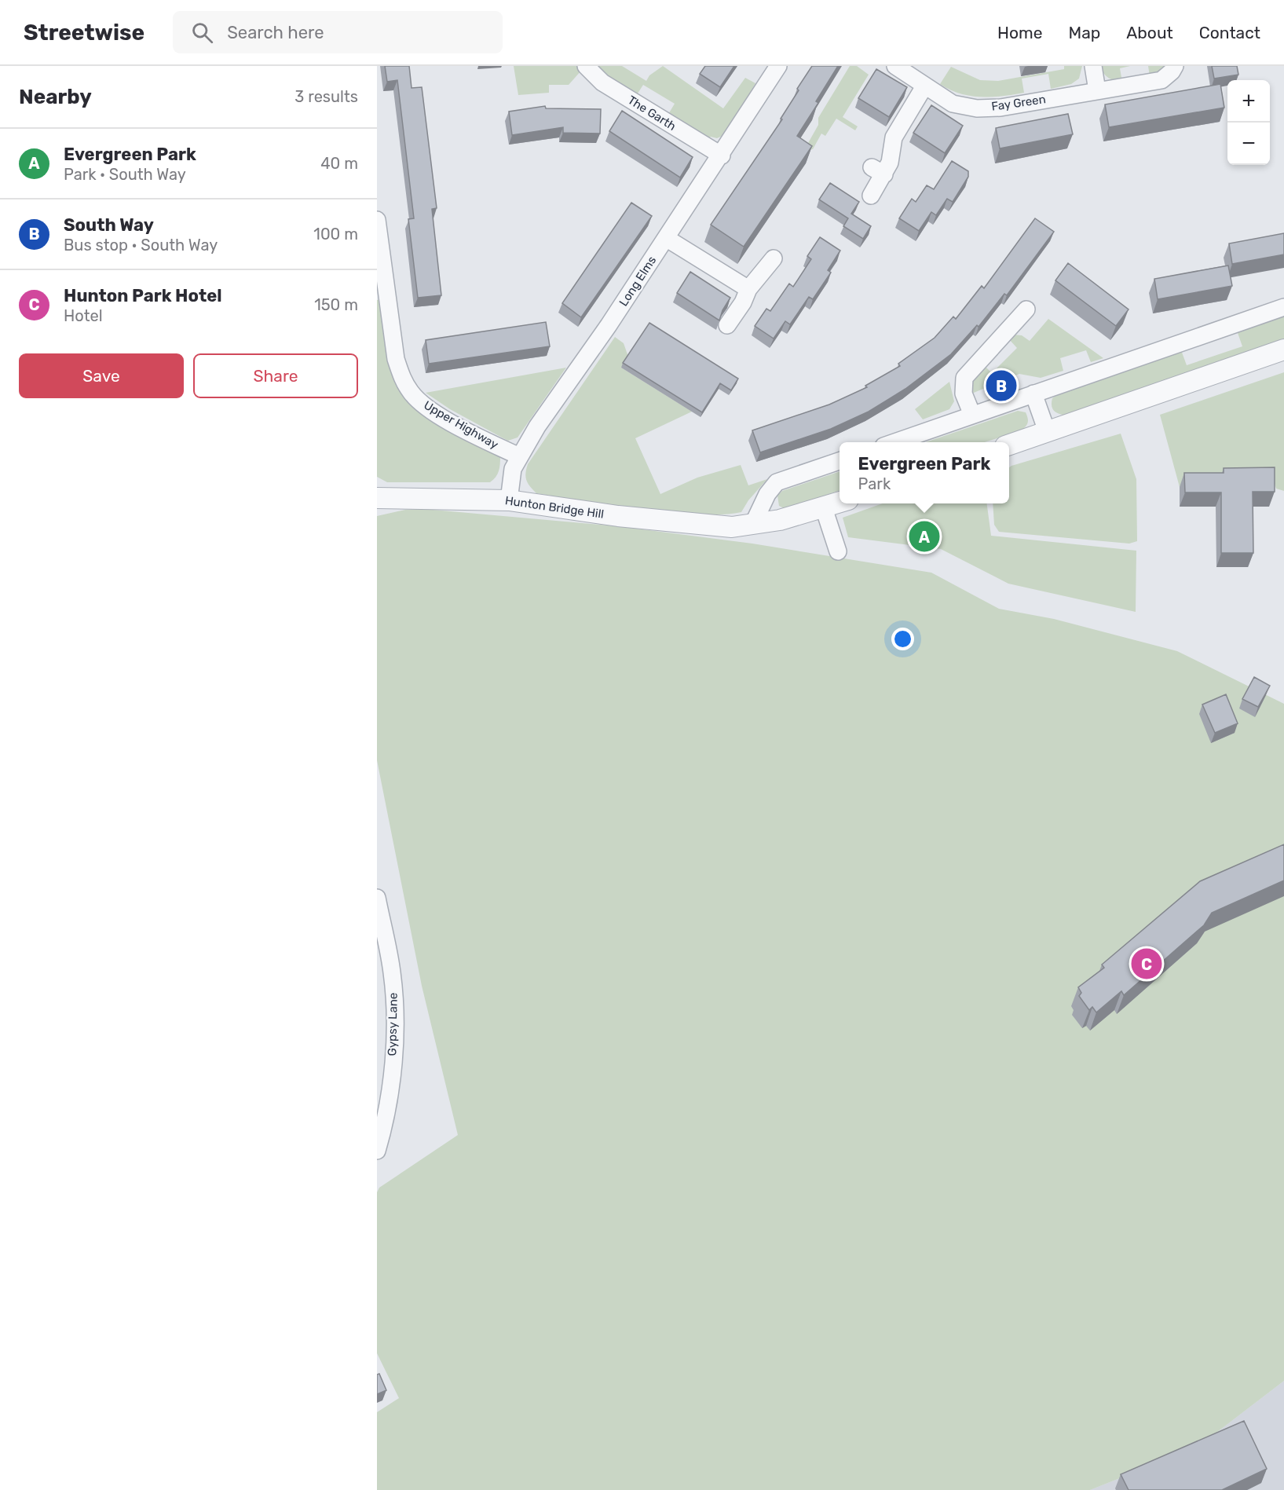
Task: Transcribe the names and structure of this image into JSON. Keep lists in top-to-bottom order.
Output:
{
  "streets": {
    "street": [
      "Fay Green",
      "The Garth",
      "Long Elms",
      "Upper Highway",
      "Hunton Bridge Hill",
      "Gypsy Lane"
    ]
  },
  "crossings": [
    ["The Garth", "Long Elms"],
    ["Long Elms", "Upper Highway"],
    ["Long Elms", "Hunton Bridge Hill"]
  ],
  "page": {
    "header": "Streetwise",
    "search": "Search here",
    "nav": [
      "Home",
      "Map",
      "About",
      "Contact"
    ],
    "heading": ["Nearby", "3 results"],
    "map_buttons": ["+", "−"],
    "list": [
      {
        "mark": "A",
        "name": "Evergreen Park",
        "note": "Park · South Way",
        "value": "40 m"
      },
      {
        "mark": "B",
        "name": "South Way",
        "note": "Bus stop · South Way",
        "value": "100 m"
      },
      {
        "mark": "C",
        "name": "Hunton Park Hotel",
        "note": "Hotel",
        "value": "150 m"
      }
    ],
    "buttons": ["Save", "Share"],
    "pins": ["B", "A", "C"],
    "popup": ["Evergreen Park", "Park"]
  }
}
